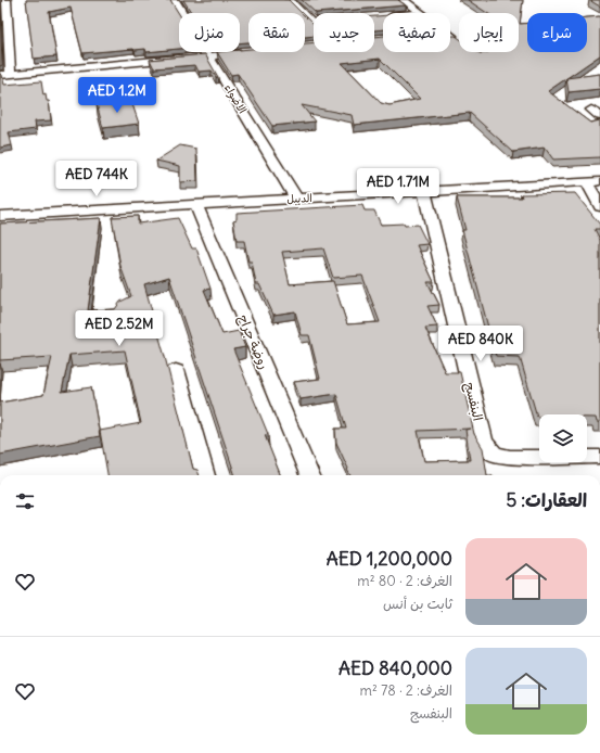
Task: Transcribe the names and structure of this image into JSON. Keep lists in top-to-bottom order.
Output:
{
  "streets": {
    "street": [
      "الاضواء",
      "الديبل",
      "روضة جراح",
      "البنفسج"
    ]
  },
  "crossings": [
    ["الاضواء", "الديبل"],
    ["الديبل", "روضة جراح"],
    ["الديبل", "البنفسج"]
  ],
  "page": {
    "chip": [
      "شراء",
      "إيجار",
      "تصفية",
      "جديد",
      "شقة",
      "منزل"
    ],
    "price": [
      "AED 1.2M",
      "AED 744K",
      "AED 1.71M",
      "AED 2.52M",
      "AED 840K"
    ],
    "heading": "العقارات: 5",
    "list": [
      {
        "name": "AED 1,200,000",
        "note": "الغرف: 2 · 80 m² · ثابت بن أنس"
      },
      {
        "name": "AED 840,000",
        "note": "الغرف: 2 · 78 m² · البنفسج"
      }
    ]
  }
}
